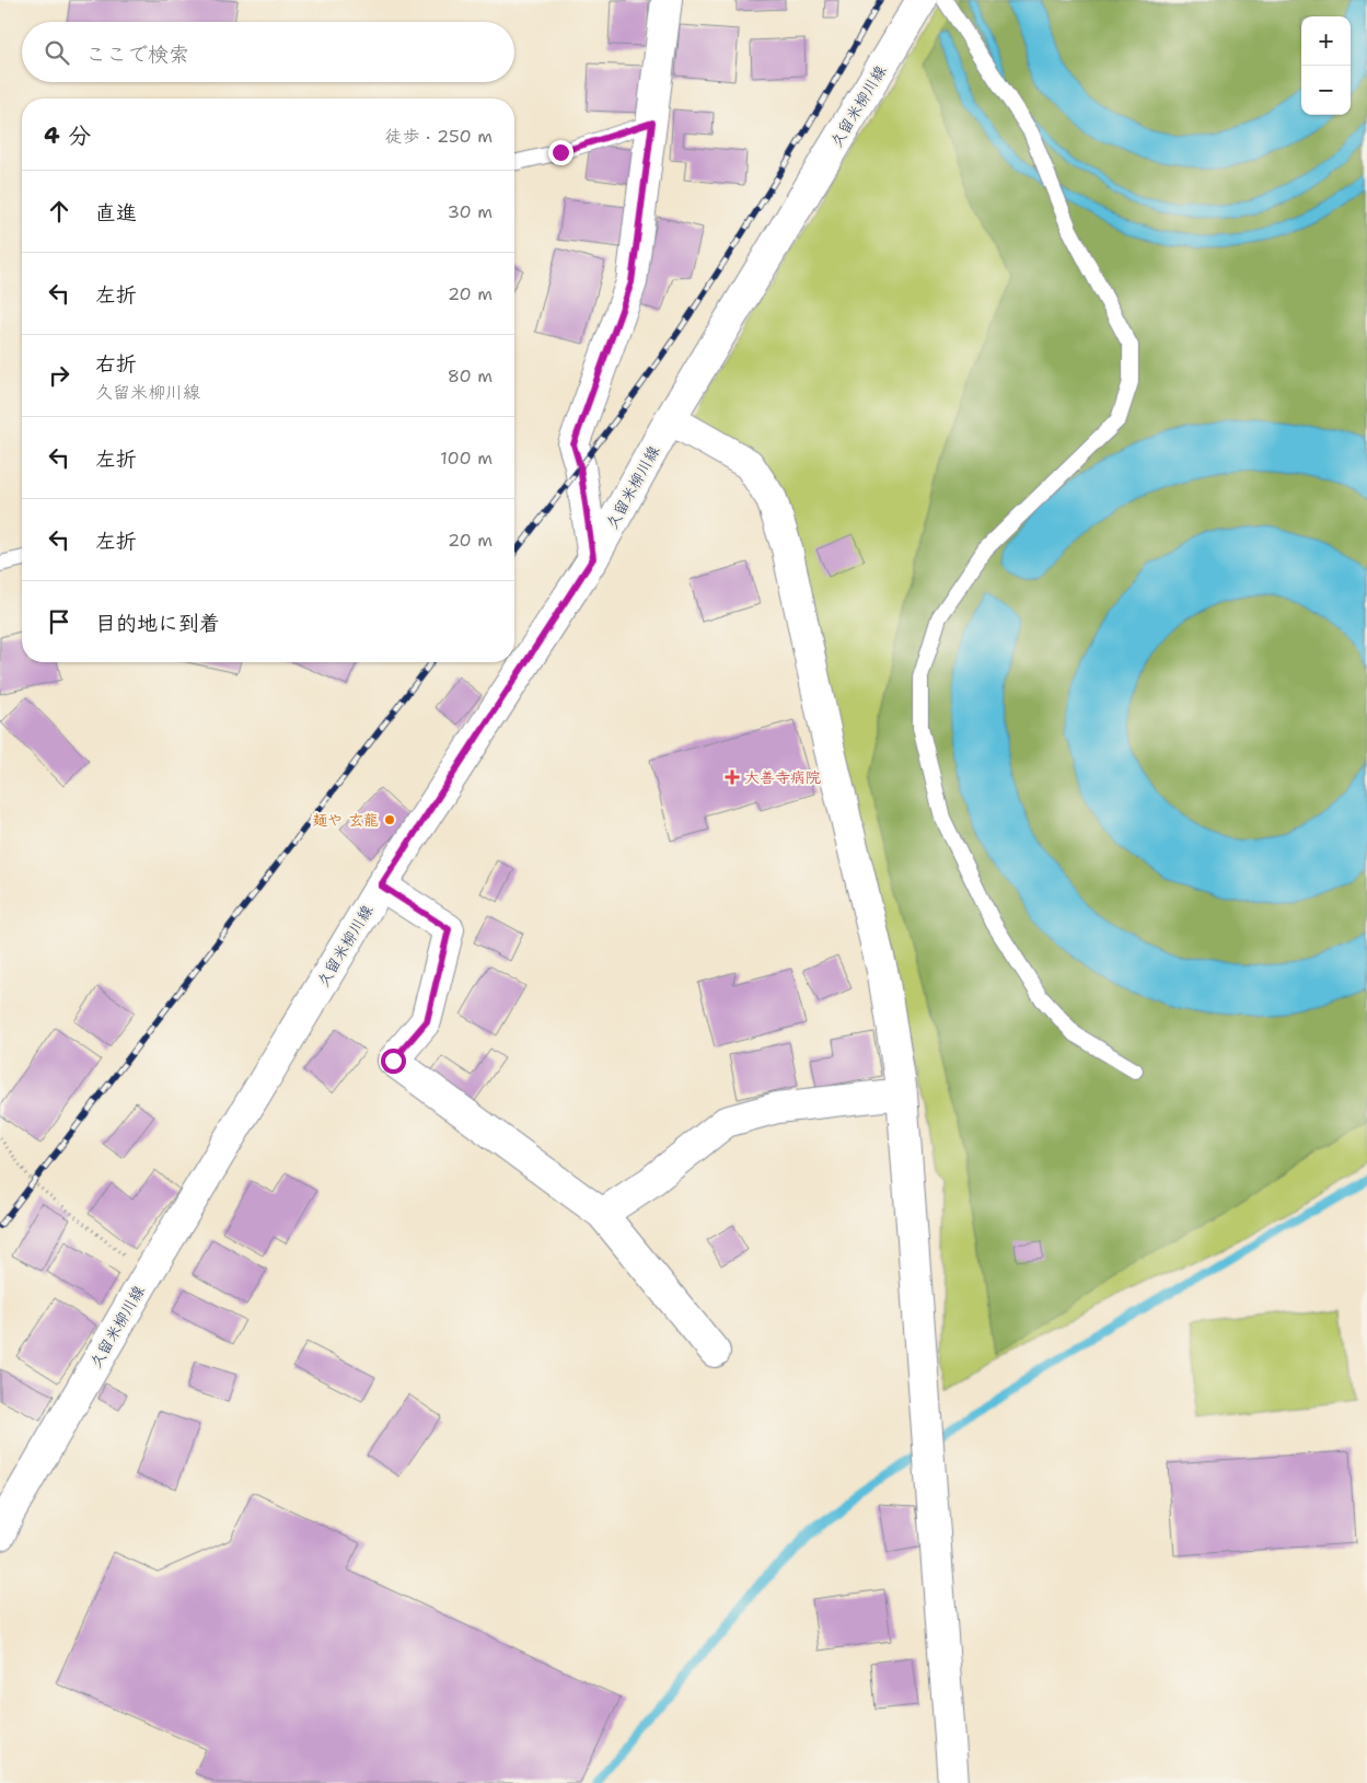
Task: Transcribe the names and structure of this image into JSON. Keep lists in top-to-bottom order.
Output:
{
  "streets": {
    "street": ["久留米柳川線"]
  },
  "places": {
    "health": ["大善寺病院"],
    "other": ["麺や 玄龍"]
  },
  "page": {
    "map_buttons": ["+", "−"],
    "search": "ここで検索",
    "heading": ["4 分", "徒歩 · 250 m"],
    "list": [
      ["直進", "30 m"],
      ["左折", "20 m"],
      ["右折", "久留米柳川線", "80 m"],
      ["左折", "100 m"],
      ["左折", "20 m"],
      "目的地に到着"
    ]
  }
}
